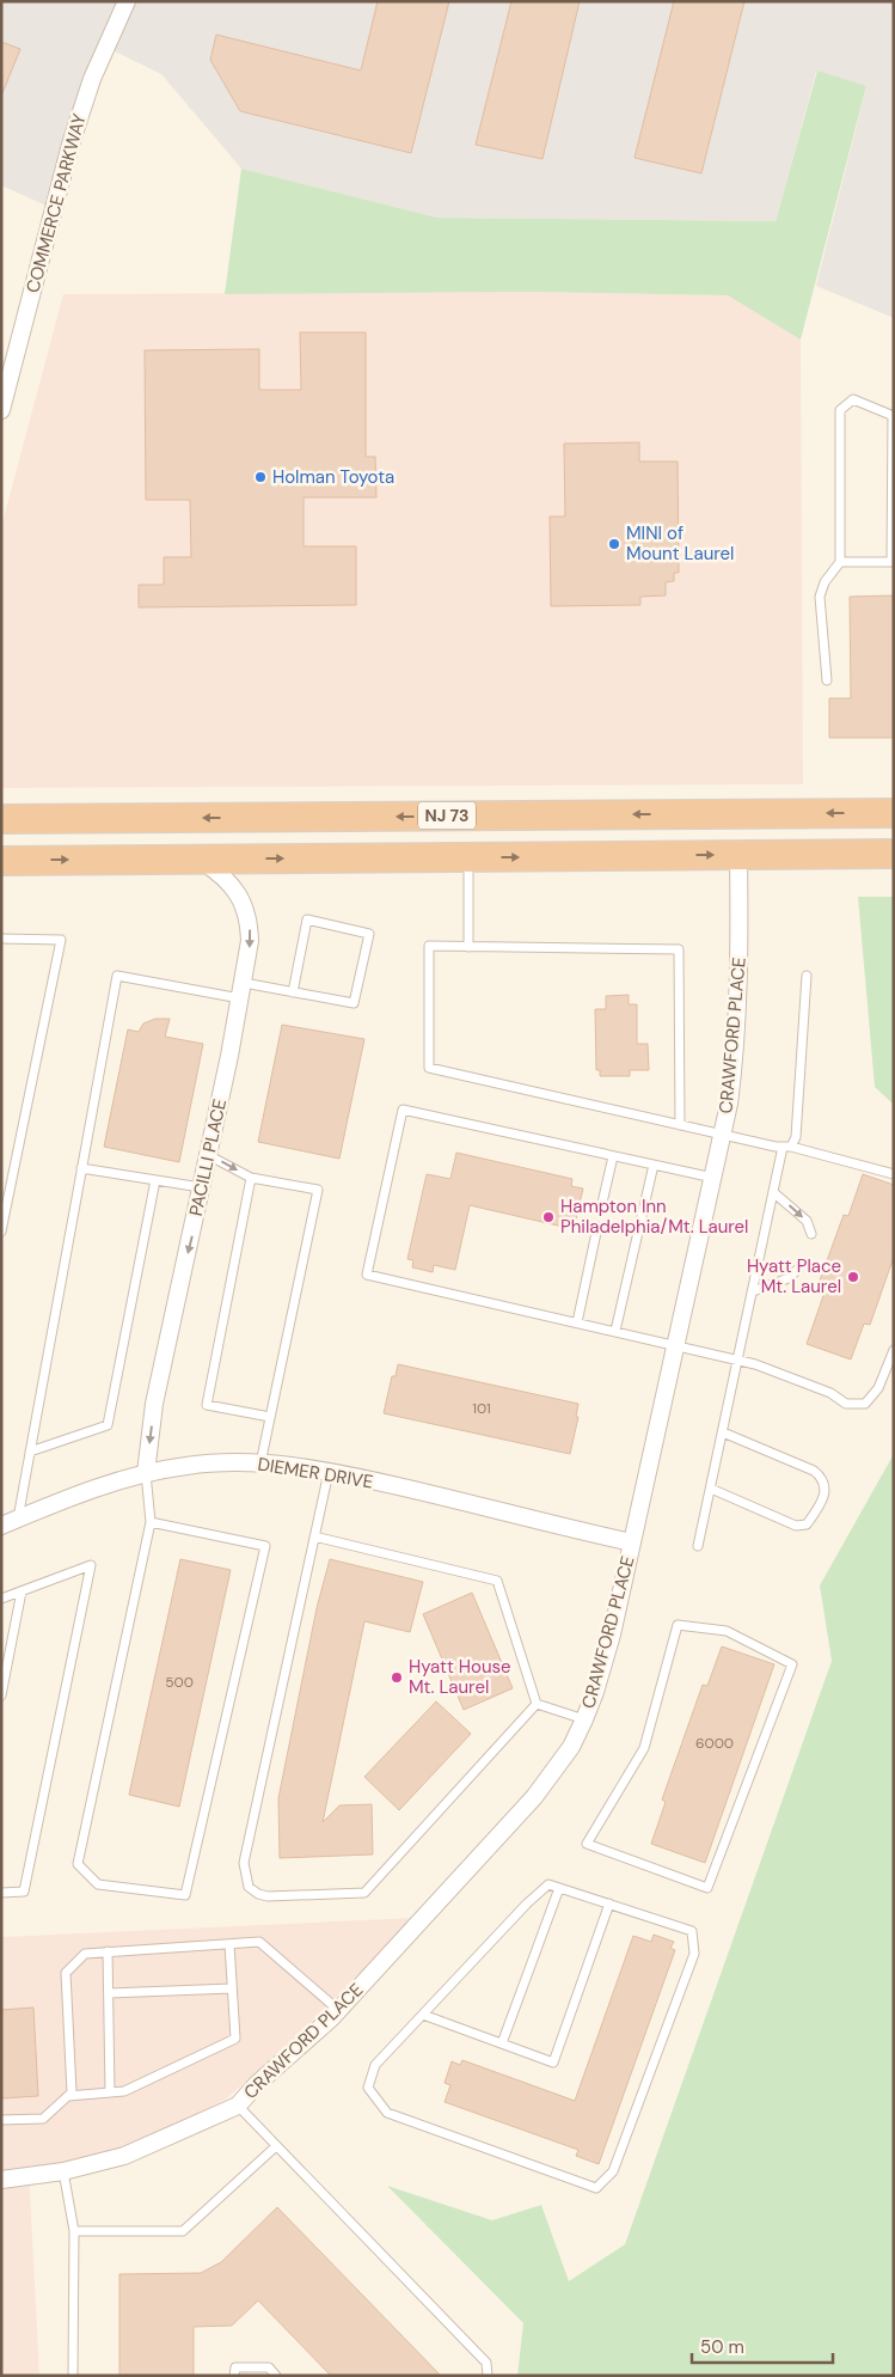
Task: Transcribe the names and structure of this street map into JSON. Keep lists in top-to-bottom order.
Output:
{
  "streets": {
    "highway": ["NJ 73"],
    "street": [
      "COMMERCE PARKWAY",
      "CRAWFORD PLACE",
      "PACILLI PLACE",
      "DIEMER DRIVE"
    ]
  },
  "crossings": [
    ["CRAWFORD PLACE", "DIEMER DRIVE"],
    ["PACILLI PLACE", "DIEMER DRIVE"]
  ],
  "one_way": ["PACILLI PLACE"],
  "places": [
    "Holman Toyota",
    "MINI of Mount Laurel",
    "Hampton Inn Philadelphia/Mt. Laurel",
    "Hyatt Place Mt. Laurel",
    "Hyatt House Mt. Laurel"
  ],
  "house_numbers": ["101", "500", "6000"],
  "scale_bar": "50 m"
}
